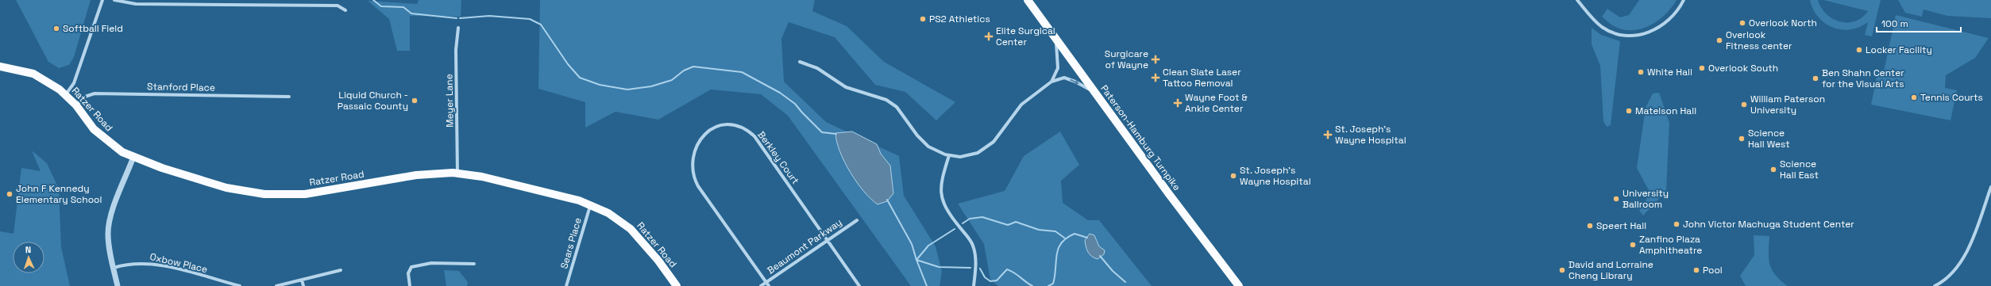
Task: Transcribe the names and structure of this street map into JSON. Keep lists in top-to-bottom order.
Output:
{
  "streets": {
    "main road": ["Ratzer Road", "Paterson-Hamburg Turnpike"],
    "street": [
      "Stanford Place",
      "Meyer Lane",
      "Berkley Court",
      "Sears Place",
      "Beaumont Parkway",
      "Oxbow Place"
    ]
  },
  "crossings": [
    ["Stanford Place", "Ratzer Road"],
    ["Meyer Lane", "Ratzer Road"],
    ["Ratzer Road", "Sears Place"],
    ["Berkley Court", "Beaumont Parkway"]
  ],
  "places": {
    "other": [
      "PS2 Athletics",
      "Overlook North",
      "Softball Field",
      "Overlook Fitness center",
      "Locker Facility",
      "Overlook South",
      "White Hall",
      "Ben Shahn Center for the Visual Arts",
      "Tennis Courts",
      "Liquid Church - Passaic County",
      "William Paterson University",
      "Matelson Hall",
      "Science Hall West",
      "Science Hall East",
      "St. Joseph’s Wayne Hospital",
      "John F Kennedy Elementary School",
      "University Ballroom",
      "John Victor Machuga Student Center",
      "Speert Hall",
      "Zanfino Plaza Amphitheatre",
      "David and Lorraine Cheng Library",
      "Pool"
    ],
    "health": [
      "Elite Surgical Center",
      "Surgicare of Wayne",
      "Clean Slate Laser Tattoo Removal",
      "Wayne Foot & Ankle Center",
      "St. Joseph's Wayne Hospital"
    ]
  },
  "scale_bar": "100 m",
  "north": "top"
}
